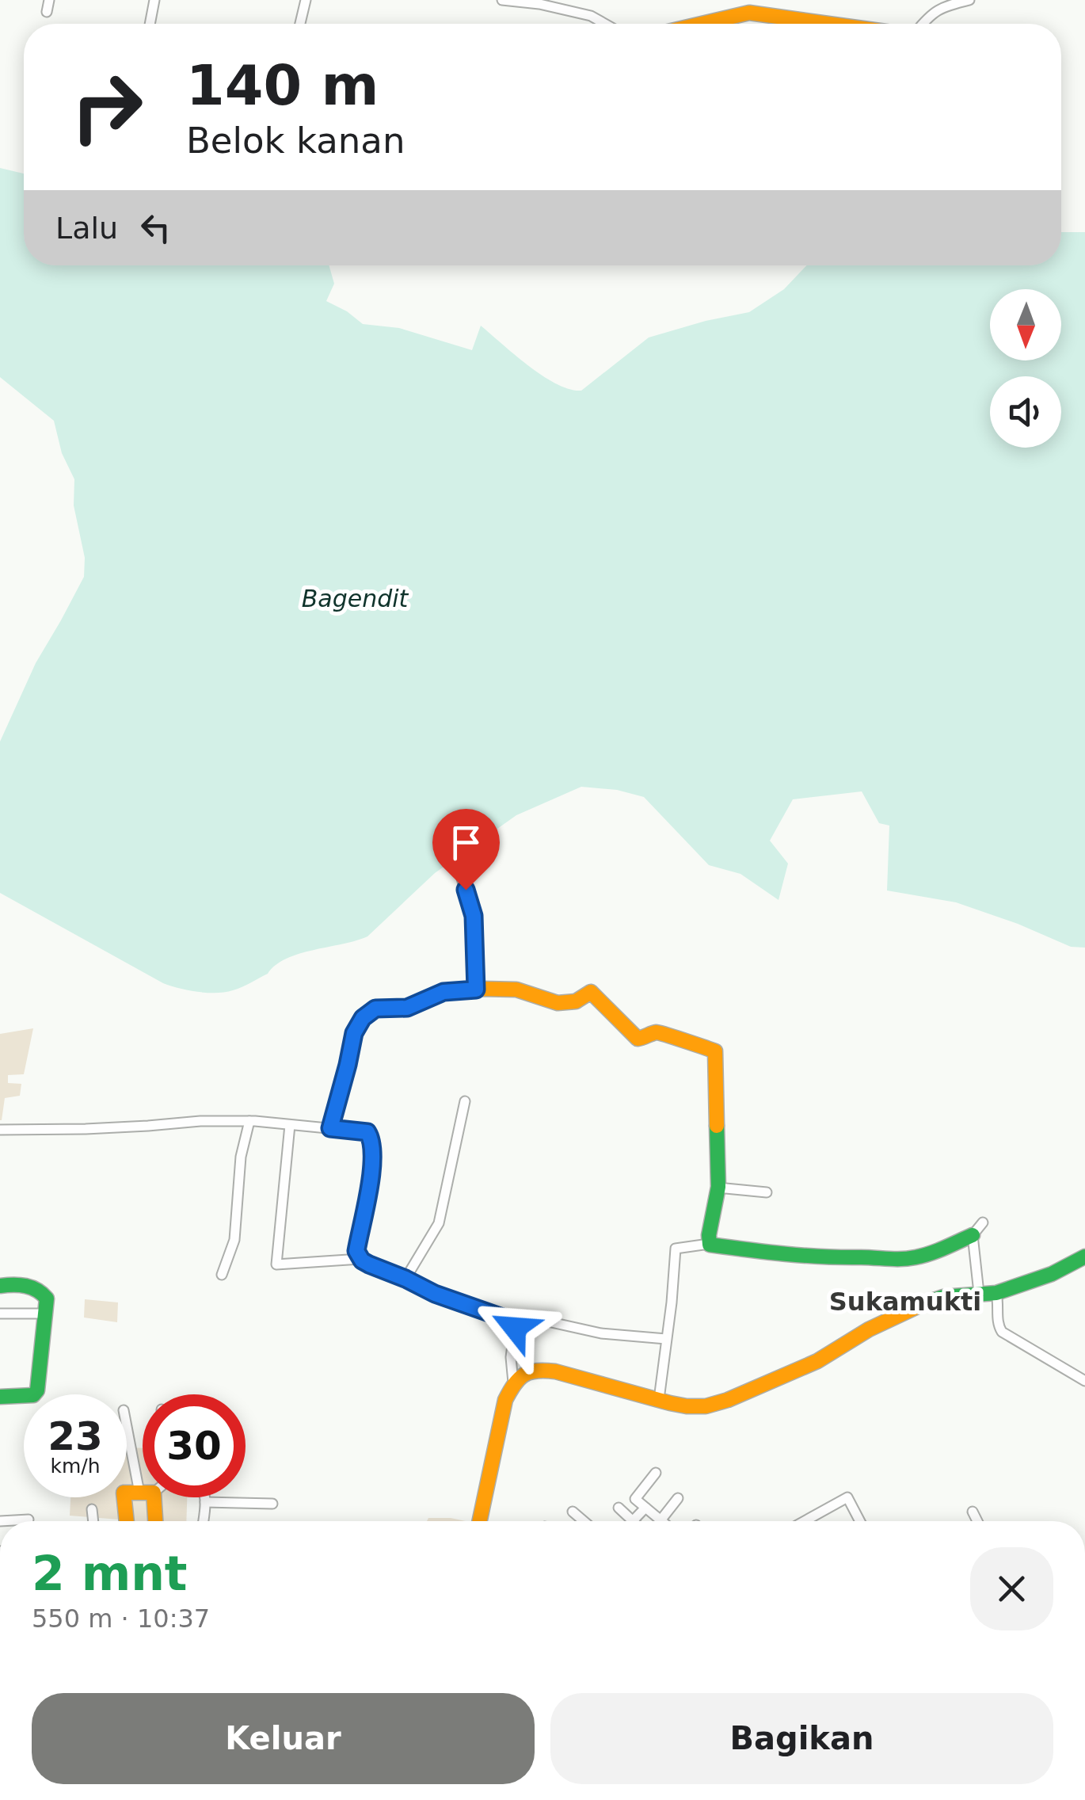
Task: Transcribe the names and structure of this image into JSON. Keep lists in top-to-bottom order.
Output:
{
  "districts": ["Sukamukti"],
  "water": ["Bagendit"],
  "north": "bottom",
  "page": {
    "turn": ["140 m", "Belok kanan"],
    "then": "Lalu",
    "speed": "23 km/h",
    "limit": "30",
    "heading": ["2 mnt", "550 m · 10:37"],
    "buttons": ["Keluar", "Bagikan"]
  }
}
